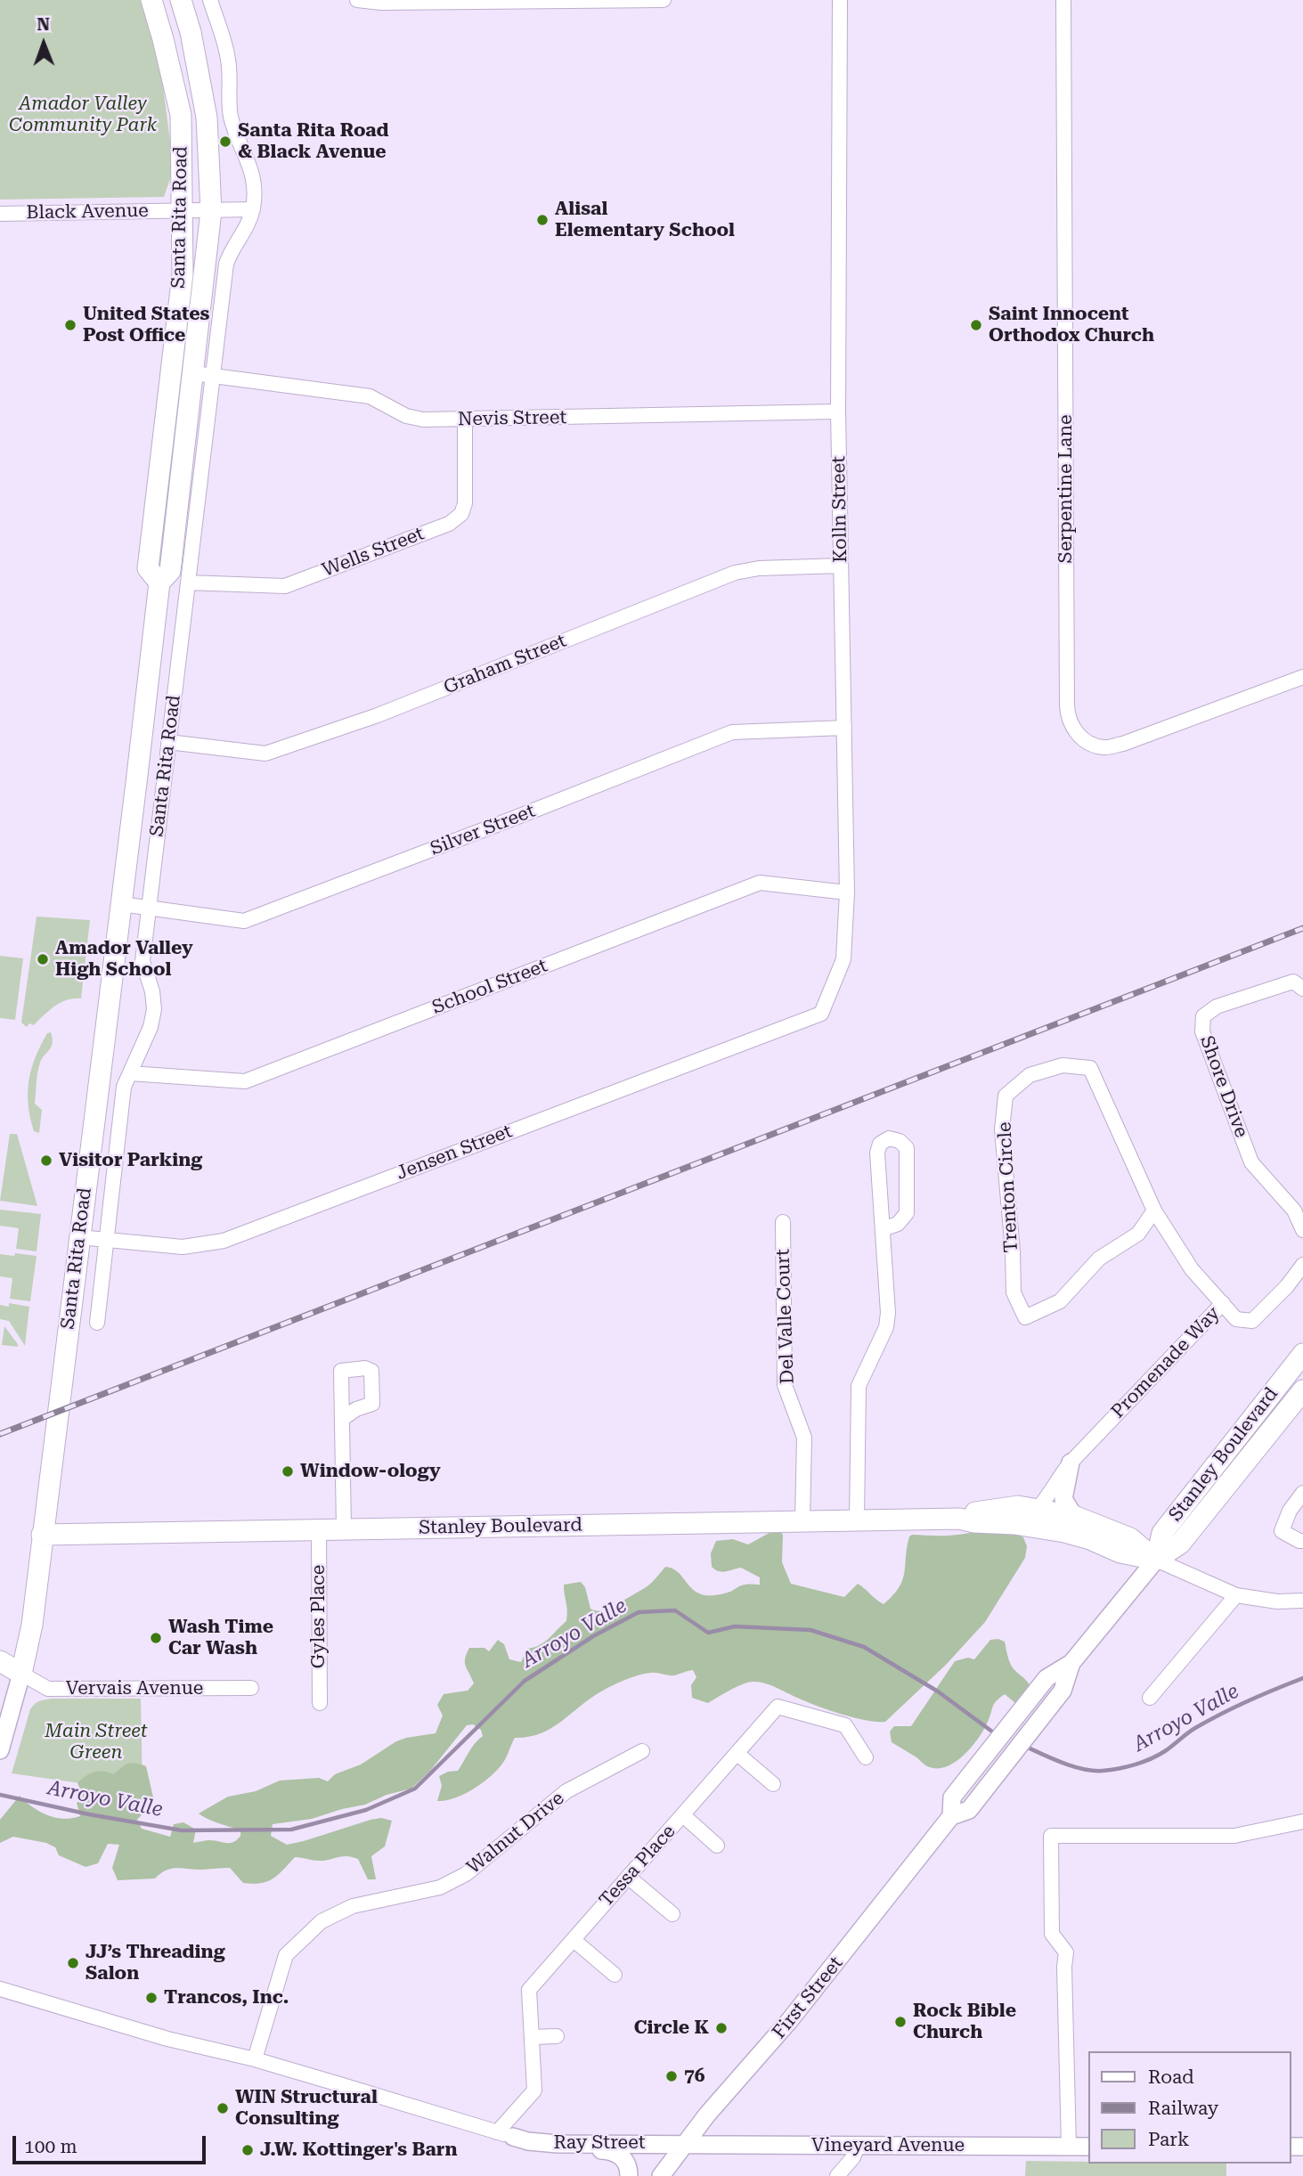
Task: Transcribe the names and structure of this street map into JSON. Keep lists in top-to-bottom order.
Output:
{
  "streets": {
    "main road": ["Santa Rita Road", "Stanley Boulevard"],
    "street": [
      "Black Avenue",
      "Nevis Street",
      "Serpentine Lane",
      "Kolln Street",
      "Wells Street",
      "Graham Street",
      "Silver Street",
      "School Street",
      "Shore Drive",
      "Jensen Street",
      "Trenton Circle",
      "Del Valle Court",
      "Promenade Way",
      "Gyles Place",
      "Vervais Avenue",
      "Walnut Drive",
      "Tessa Place",
      "First Street",
      "Ray Street",
      "Vineyard Avenue"
    ]
  },
  "crossings": [
    ["Black Avenue", "Santa Rita Road"],
    ["Santa Rita Road", "Nevis Street"],
    ["Santa Rita Road", "Wells Street"],
    ["Santa Rita Road", "Graham Street"],
    ["Santa Rita Road", "Silver Street"],
    ["Santa Rita Road", "School Street"],
    ["Santa Rita Road", "Jensen Street"],
    ["Santa Rita Road", "Stanley Boulevard"],
    ["Santa Rita Road", "Vervais Avenue"],
    ["Nevis Street", "Kolln Street"],
    ["Nevis Street", "Wells Street"],
    ["Kolln Street", "Graham Street"],
    ["Kolln Street", "Silver Street"],
    ["Kolln Street", "School Street"],
    ["Kolln Street", "Jensen Street"],
    ["Trenton Circle", "Promenade Way"],
    ["Del Valle Court", "Stanley Boulevard"],
    ["Promenade Way", "Stanley Boulevard"],
    ["Stanley Boulevard", "Gyles Place"],
    ["Tessa Place", "Ray Street"],
    ["First Street", "Ray Street"],
    ["First Street", "Vineyard Avenue"],
    ["Ray Street", "Vineyard Avenue"]
  ],
  "water": ["Arroyo Valle"],
  "parks": ["Amador Valley Community Park", "Main Street Green"],
  "places": [
    "Santa Rita Road & Black Avenue",
    "Alisal Elementary School",
    "United States Post Office",
    "Saint Innocent Orthodox Church",
    "Amador Valley High School",
    "Visitor Parking",
    "Window-ology",
    "Wash Time Car Wash",
    "JJ’s Threading Salon",
    "Trancos, Inc.",
    "Rock Bible Church",
    "Circle K",
    "76",
    "WIN Structural Consulting",
    "J.W. Kottinger's Barn"
  ],
  "legend": ["Road", "Railway", "Park"],
  "scale_bar": "100 m",
  "north": "top"
}
